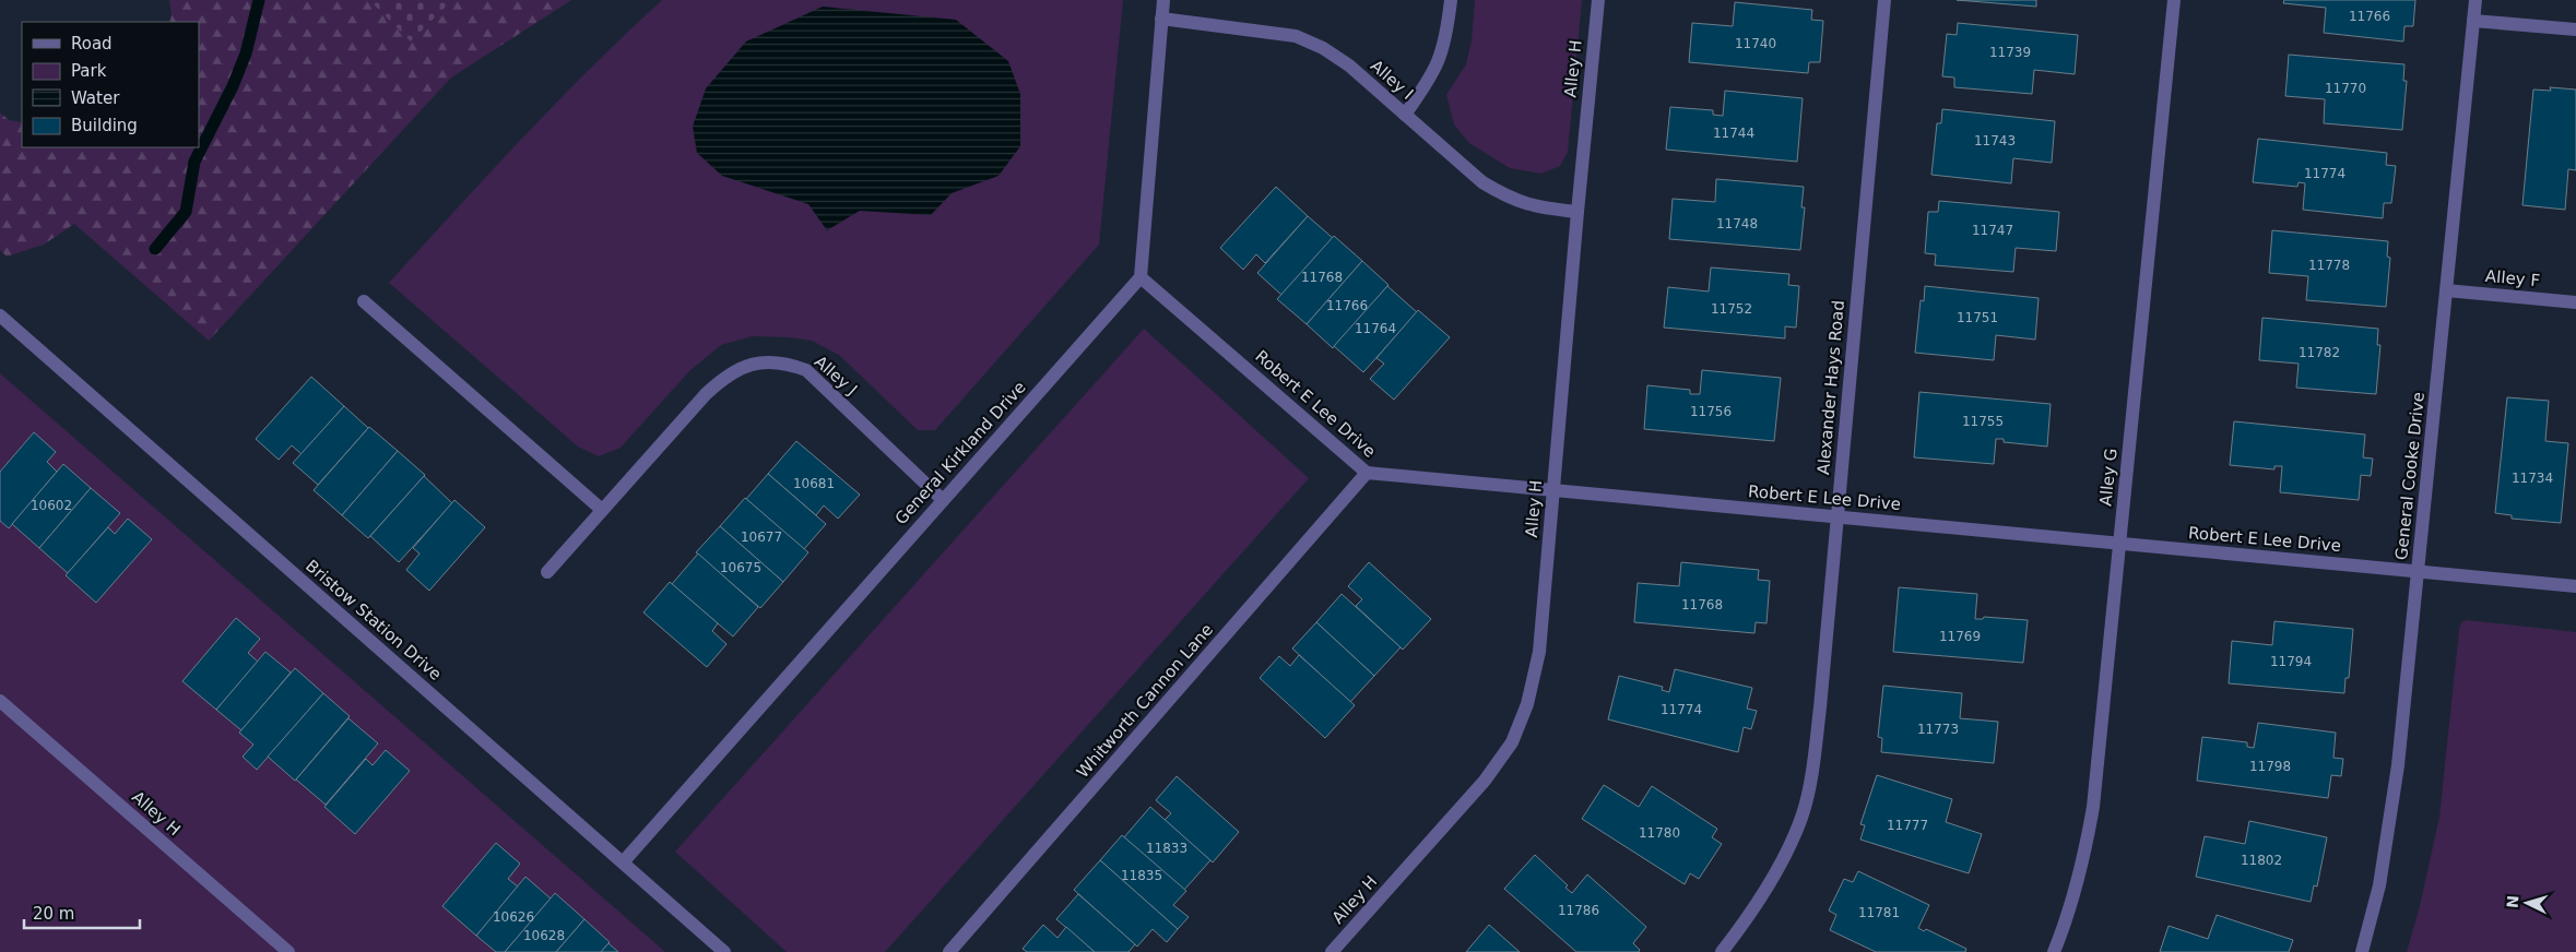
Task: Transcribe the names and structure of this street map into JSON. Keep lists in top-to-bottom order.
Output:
{
  "streets": {
    "street": [
      "Alley H",
      "Alley I",
      "Alley F",
      "Alley J",
      "Alexander Hays Road",
      "Robert E Lee Drive",
      "General Kirkland Drive",
      "General Cooke Drive",
      "Alley G",
      "Bristow Station Drive",
      "Whitworth Cannon Lane"
    ]
  },
  "crossings": [
    ["Alley H", "Alley I"],
    ["Alley H", "Robert E Lee Drive"],
    ["Alley F", "General Cooke Drive"],
    ["Alley J", "General Kirkland Drive"],
    ["Alexander Hays Road", "Robert E Lee Drive"],
    ["Robert E Lee Drive", "General Kirkland Drive"],
    ["Robert E Lee Drive", "General Cooke Drive"],
    ["Robert E Lee Drive", "Alley G"],
    ["Robert E Lee Drive", "Whitworth Cannon Lane"],
    ["General Kirkland Drive", "Bristow Station Drive"]
  ],
  "house_numbers": [
    "11766",
    "11740",
    "11739",
    "11770",
    "11744",
    "11743",
    "11774",
    "11748",
    "11747",
    "11778",
    "11768",
    "11766",
    "11752",
    "11751",
    "11764",
    "11782",
    "11756",
    "11755",
    "11734",
    "10681",
    "10602",
    "10677",
    "10675",
    "11768",
    "11769",
    "11794",
    "11774",
    "11773",
    "11798",
    "11777",
    "11780",
    "11833",
    "11802",
    "11835",
    "11786",
    "11781",
    "10626",
    "10628"
  ],
  "legend": [
    "Road",
    "Park",
    "Water",
    "Building"
  ],
  "scale_bar": "20 m",
  "north": "left"
}
